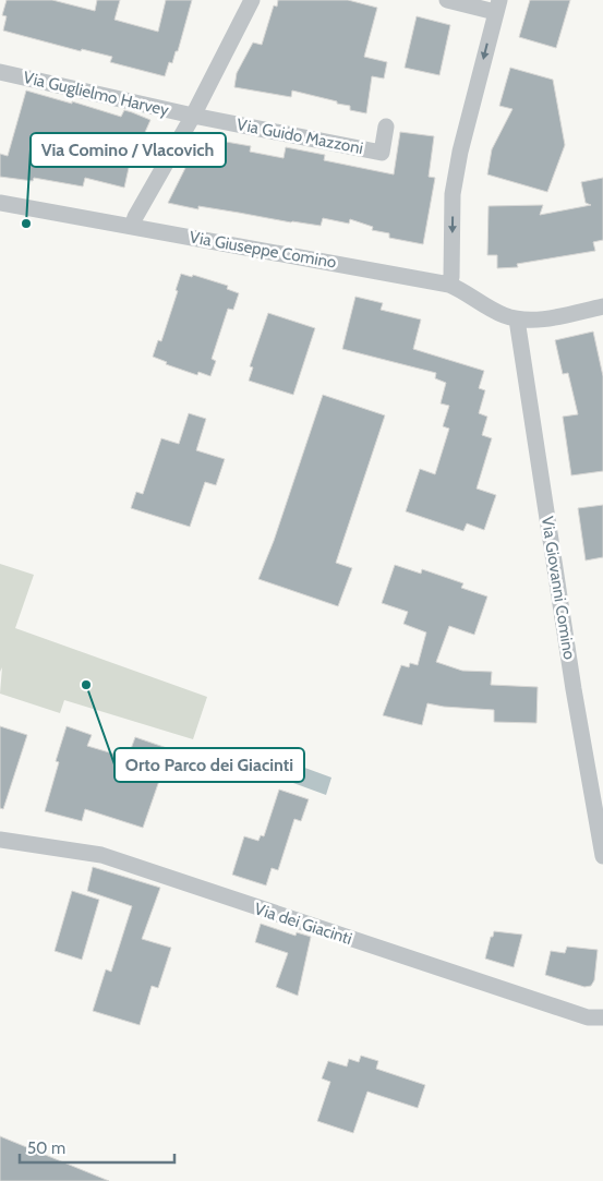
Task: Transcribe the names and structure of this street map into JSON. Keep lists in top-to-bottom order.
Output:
{
  "streets": {
    "street": [
      "Via Guglielmo Harvey",
      "Via Guido Mazzoni",
      "Via Giuseppe Comino",
      "Via Giovanni Comino",
      "Via dei Giacinti"
    ]
  },
  "crossings": [
    ["Via Guglielmo Harvey", "Via Guido Mazzoni"],
    ["Via Giuseppe Comino", "Via Giovanni Comino"]
  ],
  "places": ["Via Comino / Vlacovich", "Orto Parco dei Giacinti"],
  "scale_bar": "50 m"
}
